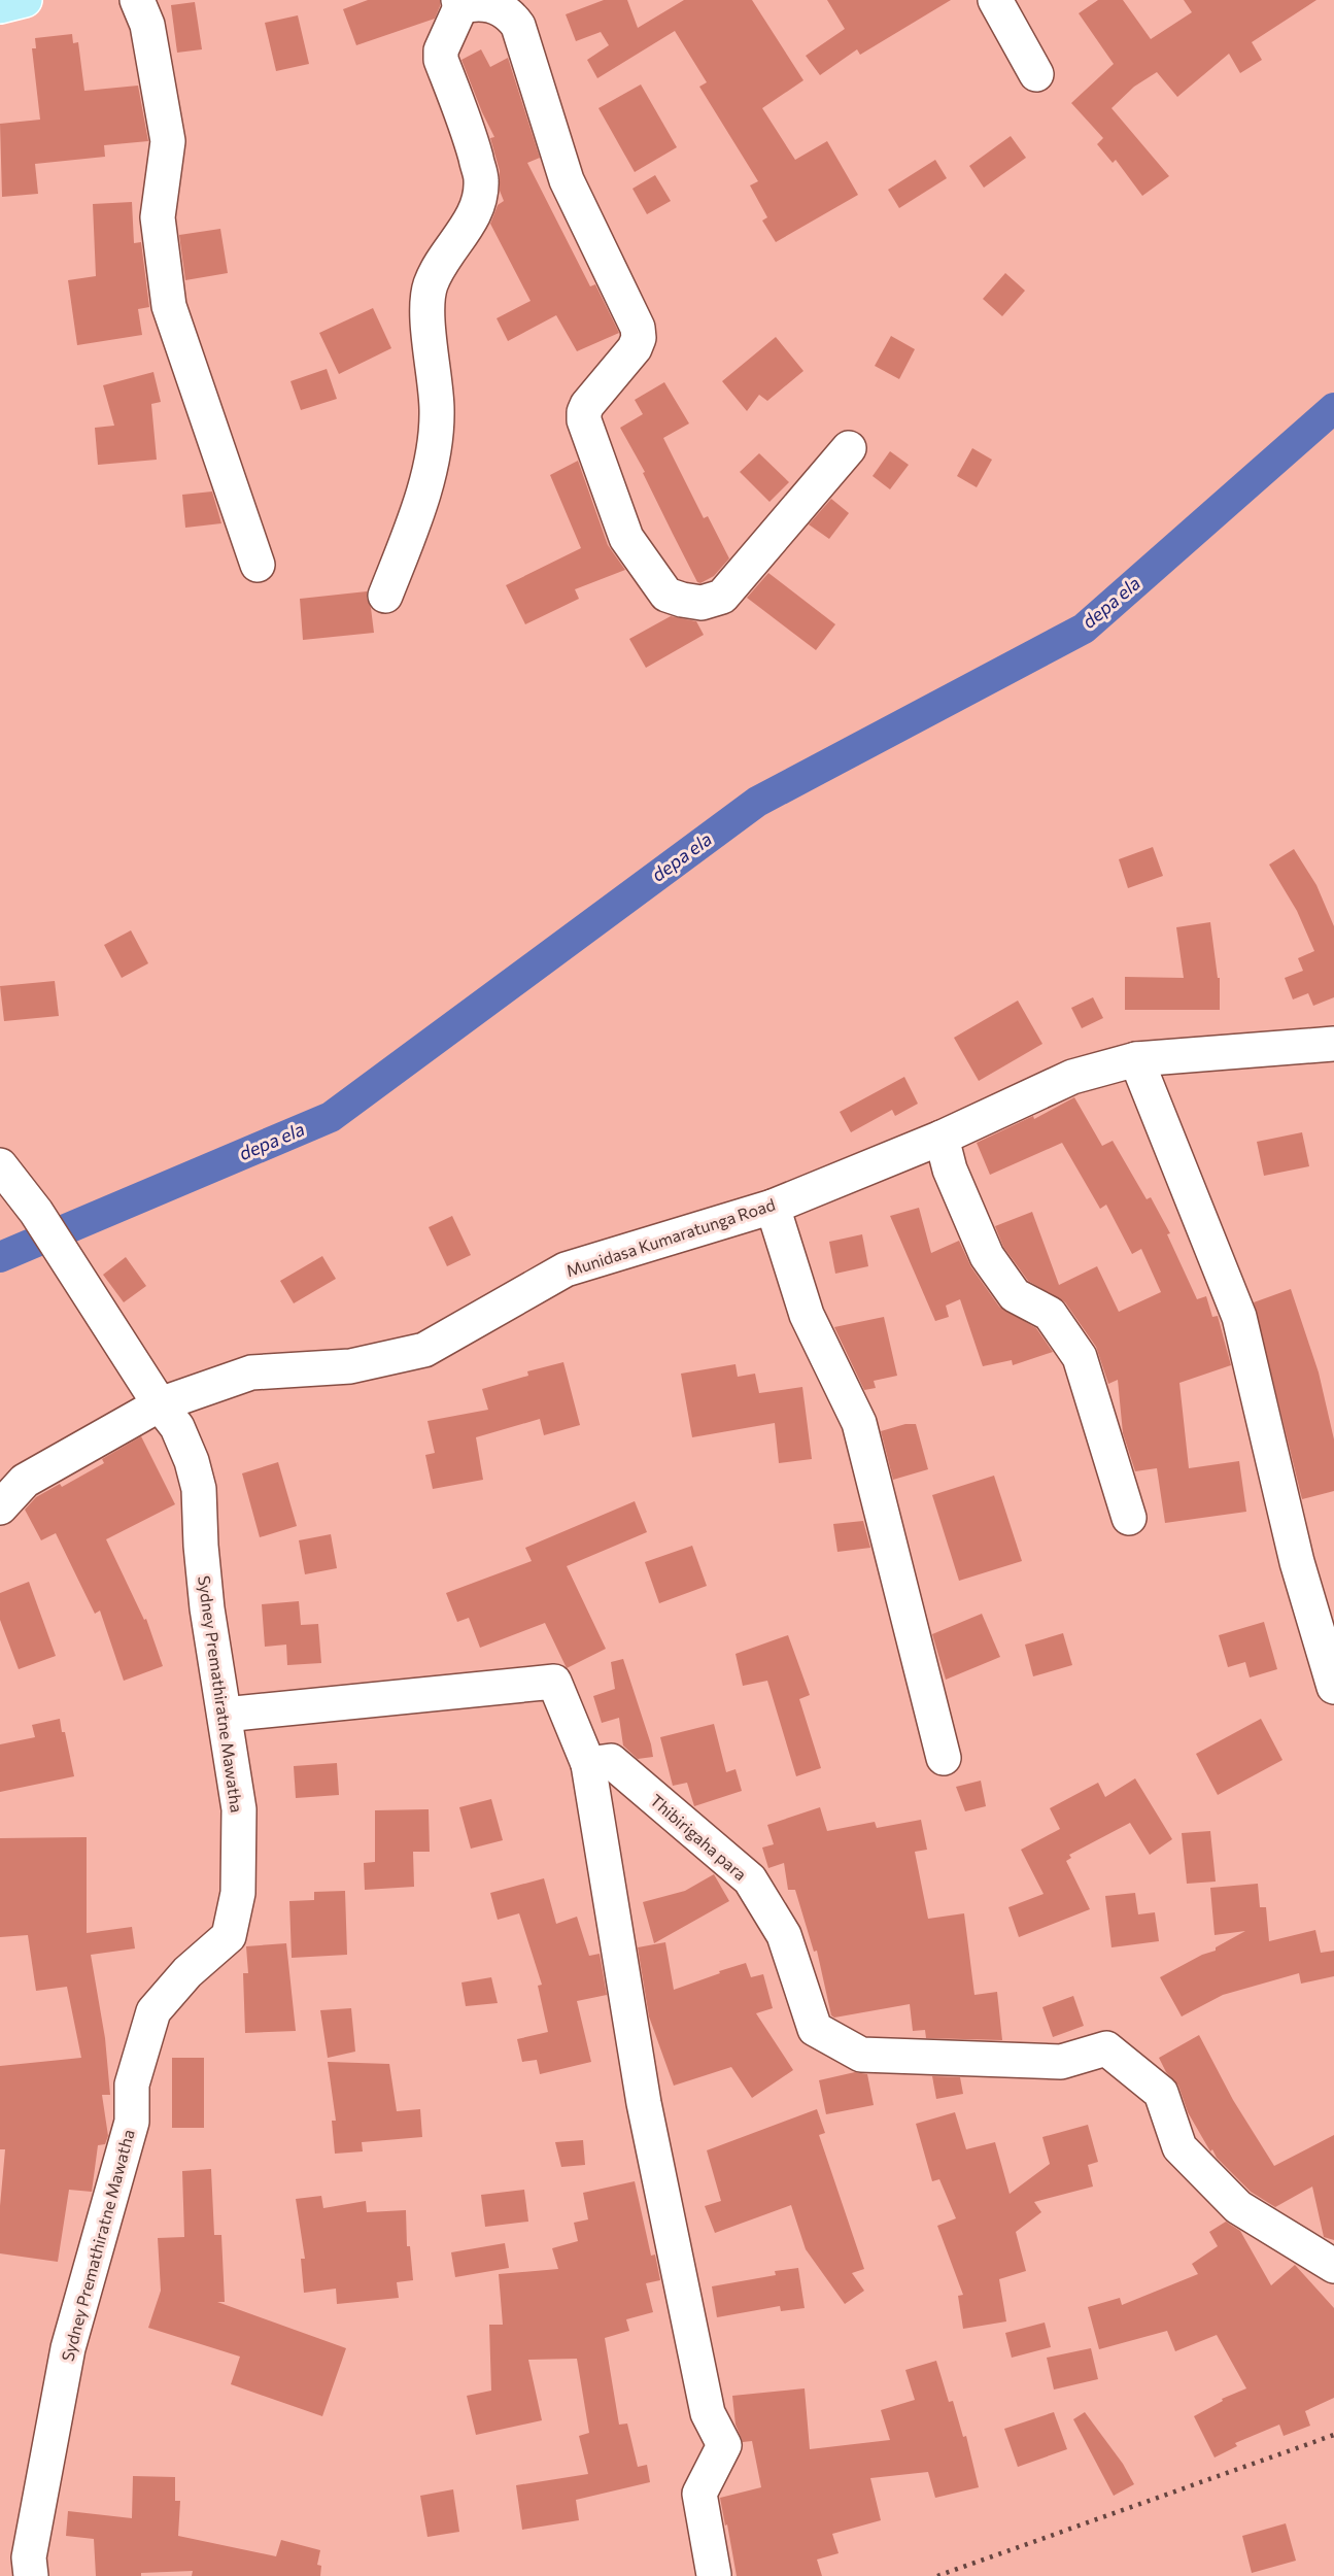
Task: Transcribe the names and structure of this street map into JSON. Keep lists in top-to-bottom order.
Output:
{
  "streets": {
    "street": ["Munidasa Kumaratunga Road", "Sydney Premathiratne Mawatha", "Thibirigaha para"]
  },
  "crossings": [
    ["Munidasa Kumaratunga Road", "Sydney Premathiratne Mawatha"]
  ],
  "water": ["depa ela"]
}
